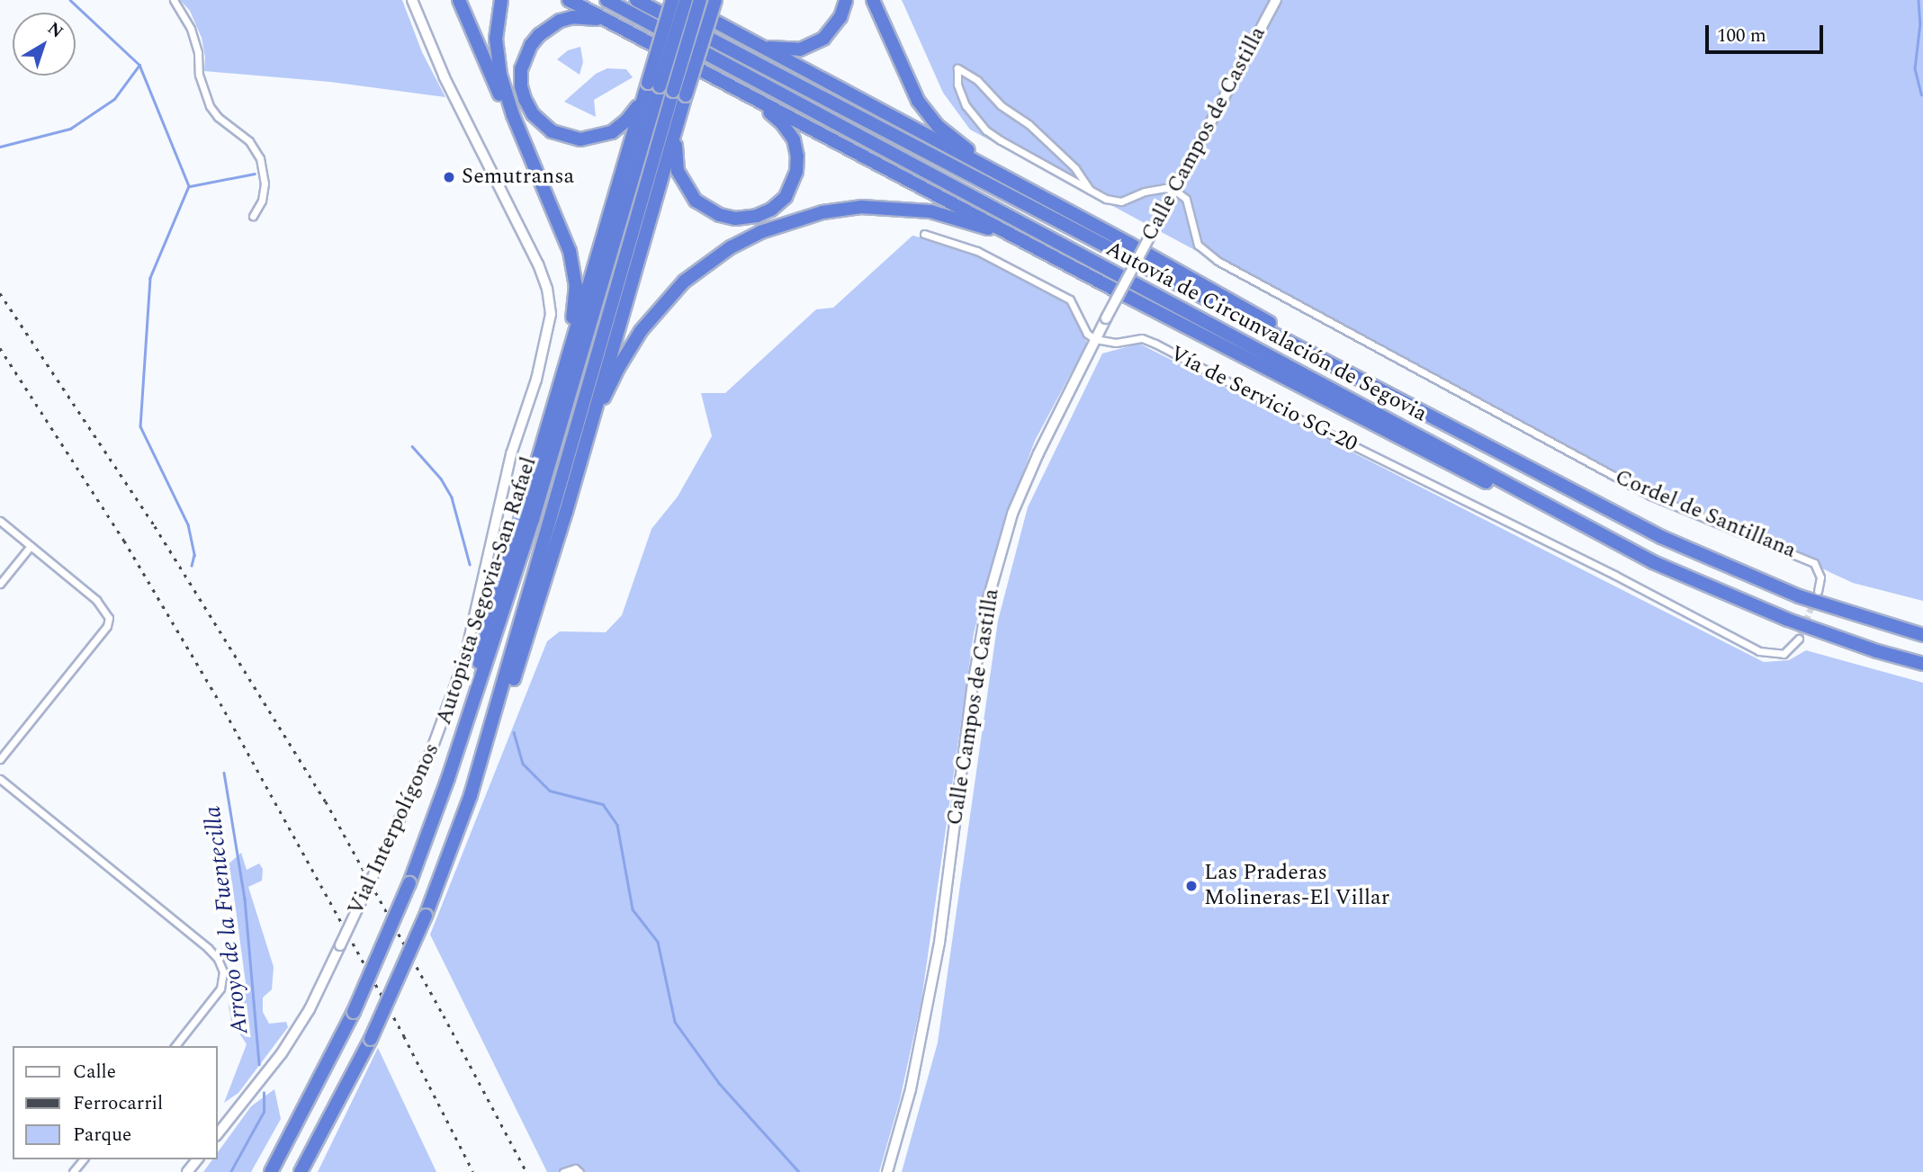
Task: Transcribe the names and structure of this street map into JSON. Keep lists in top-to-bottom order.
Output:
{
  "streets": {
    "highway": ["Autovía de Circunvalación de Segovia", "Autopista Segovia-San Rafael"],
    "main road": ["Calle Campos de Castilla", "Vial Interpolígonos"],
    "street": ["Vía de Servicio SG-20", "Cordel de Santillana"]
  },
  "crossings": [
    ["Calle Campos de Castilla", "Vía de Servicio SG-20"],
    ["Calle Campos de Castilla", "Cordel de Santillana"]
  ],
  "water": ["Arroyo de la Fuentecilla"],
  "places": ["Semutransa", "Las Praderas Molineras-El Villar"],
  "legend": ["Calle", "Ferrocarril", "Parque"],
  "scale_bar": "100 m",
  "north": "top right"
}
